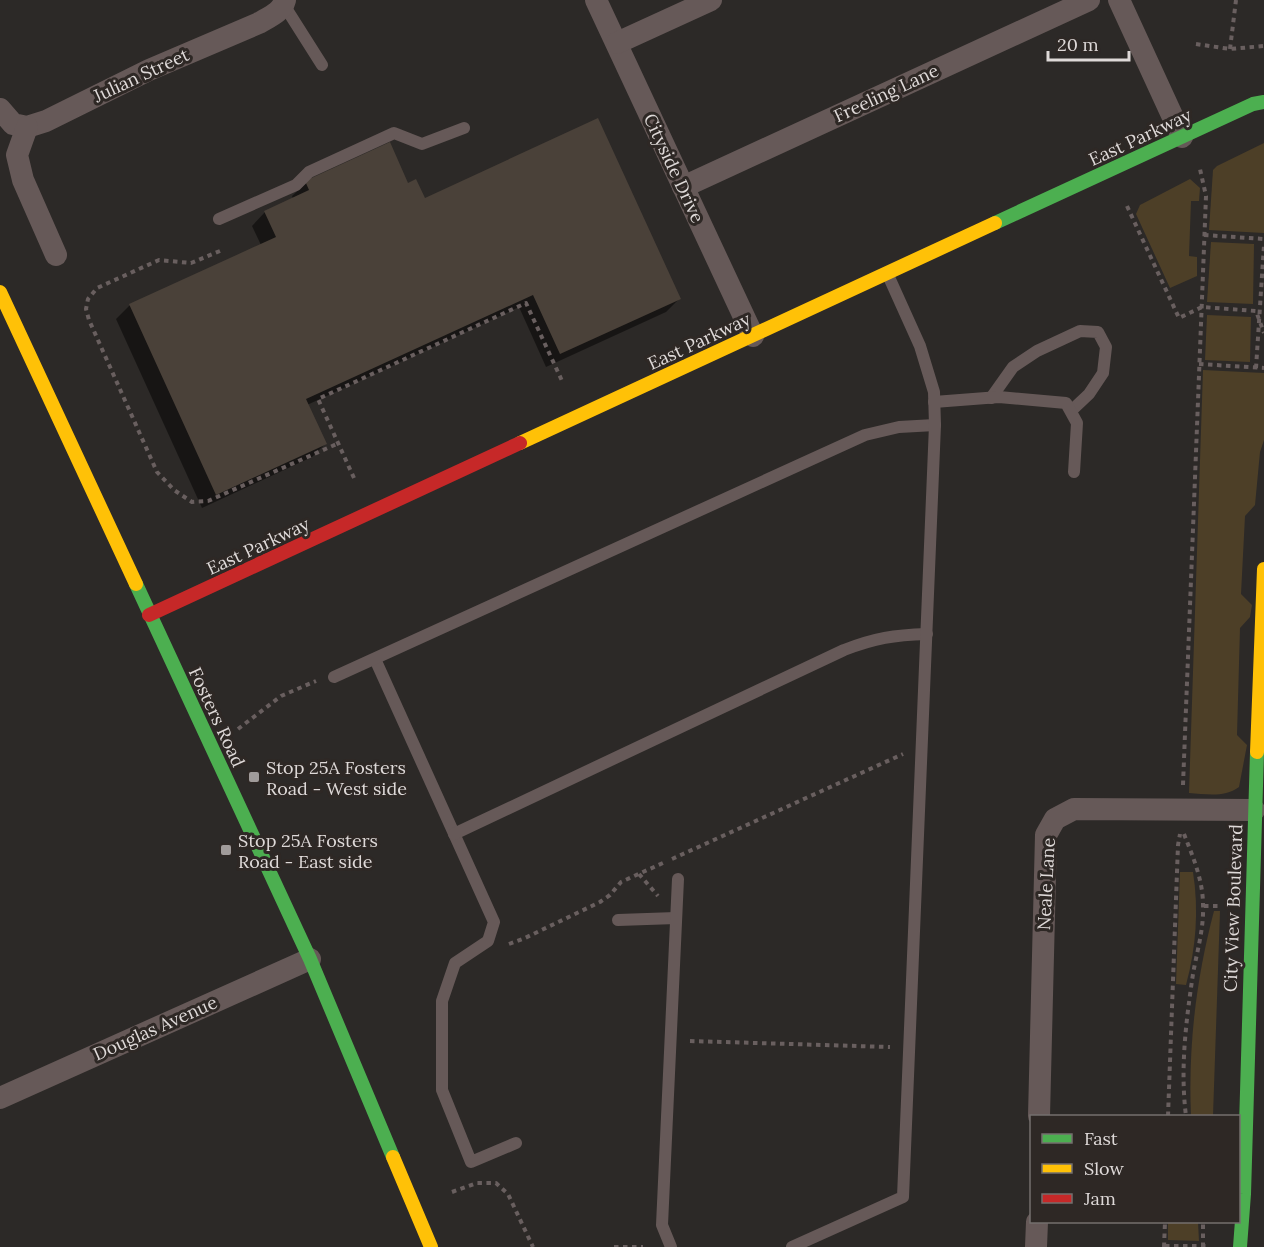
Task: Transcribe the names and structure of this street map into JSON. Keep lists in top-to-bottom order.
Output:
{
  "streets": {
    "street": [
      "Julian Street",
      "Freeling Lane",
      "East Parkway",
      "Cityside Drive",
      "Fosters Road",
      "Neale Lane",
      "City View Boulevard",
      "Douglas Avenue"
    ]
  },
  "crossings": [
    ["Freeling Lane", "Cityside Drive"],
    ["East Parkway", "Cityside Drive"],
    ["East Parkway", "Fosters Road"],
    ["Fosters Road", "Douglas Avenue"],
    ["Neale Lane", "City View Boulevard"]
  ],
  "places": {
    "transit": ["Stop 25A Fosters Road - West side", "Stop 25A Fosters Road - East side"]
  },
  "legend": ["Fast", "Slow", "Jam"],
  "scale_bar": "20 m"
}
